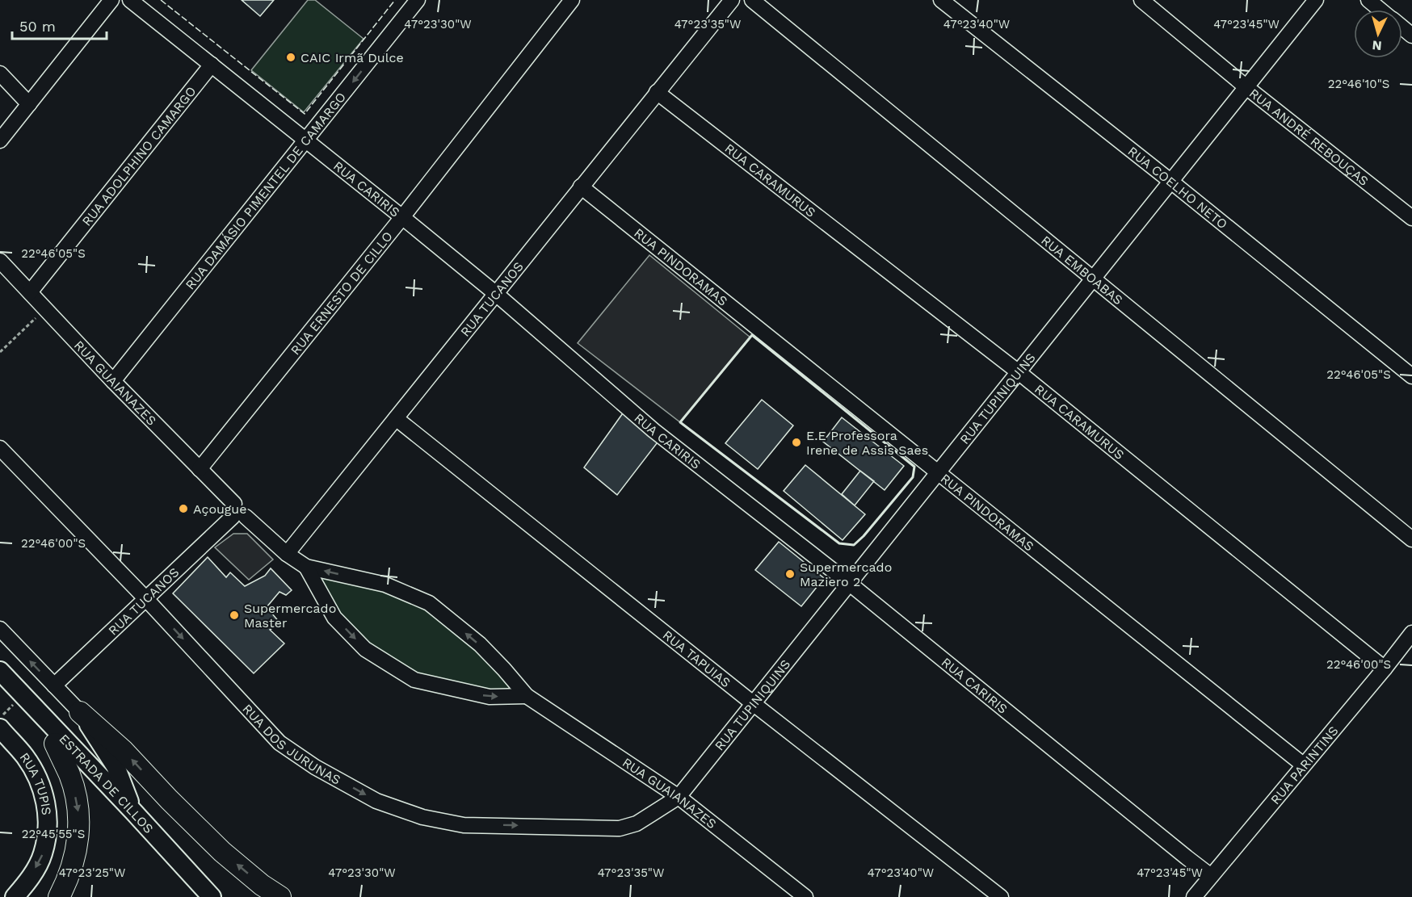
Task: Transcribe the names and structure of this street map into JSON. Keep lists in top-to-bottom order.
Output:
{
  "streets": {
    "main road": ["ESTRADA DE CILLOS", "RUA TUPIS"],
    "street": [
      "RUA ANDRÉ REBOUÇAS",
      "RUA ADOLPHINO CAMARGO",
      "RUA CARAMURUS",
      "RUA COELHO NETO",
      "RUA CARIRIS",
      "RUA DAMÁSIO PIMENTEL DE CAMARGO",
      "RUA PINDORAMAS",
      "RUA EMBOABAS",
      "RUA ERNESTO DE CILLO",
      "RUA TUCANOS",
      "RUA GUAIANAZES",
      "RUA TUPINIQUINS",
      "RUA TAPUIAS",
      "RUA DOS JURUNAS",
      "RUA PARINTINS"
    ]
  },
  "crossings": [
    ["RUA ANDRÉ REBOUÇAS", "RUA TUPINIQUINS"],
    ["RUA ADOLPHINO CAMARGO", "RUA CARIRIS"],
    ["RUA ADOLPHINO CAMARGO", "RUA GUAIANAZES"],
    ["RUA CARAMURUS", "RUA TUCANOS"],
    ["RUA CARAMURUS", "RUA TUPINIQUINS"],
    ["RUA CARAMURUS", "RUA PARINTINS"],
    ["RUA COELHO NETO", "RUA TUPINIQUINS"],
    ["RUA CARIRIS", "RUA DAMÁSIO PIMENTEL DE CAMARGO"],
    ["RUA CARIRIS", "RUA ERNESTO DE CILLO"],
    ["RUA CARIRIS", "RUA TUCANOS"],
    ["RUA CARIRIS", "RUA TUPINIQUINS"],
    ["RUA CARIRIS", "RUA PARINTINS"],
    ["RUA DAMÁSIO PIMENTEL DE CAMARGO", "RUA GUAIANAZES"],
    ["RUA PINDORAMAS", "RUA TUCANOS"],
    ["RUA PINDORAMAS", "RUA TUPINIQUINS"],
    ["RUA PINDORAMAS", "RUA PARINTINS"],
    ["RUA EMBOABAS", "RUA TUPINIQUINS"],
    ["RUA ERNESTO DE CILLO", "RUA GUAIANAZES"],
    ["RUA TUCANOS", "RUA GUAIANAZES"],
    ["RUA TUCANOS", "RUA TAPUIAS"],
    ["RUA TUCANOS", "RUA DOS JURUNAS"],
    ["RUA GUAIANAZES", "RUA TUPINIQUINS"],
    ["RUA GUAIANAZES", "RUA DOS JURUNAS"],
    ["RUA TUPINIQUINS", "RUA TAPUIAS"],
    ["RUA TUPINIQUINS", "RUA DOS JURUNAS"]
  ],
  "one_way": ["RUA DAMÁSIO PIMENTEL DE CAMARGO", "RUA DOS JURUNAS"],
  "places": [
    "CAIC Irmã Dulce",
    "E.E Professora Irene de Assis Saes",
    "Açougue",
    "Supermercado Maziero 2",
    "Supermercado Master"
  ],
  "scale_bar": "50 m",
  "north": "bottom",
  "coordinates": [
    "47°23'30\"W",
    "47°23'35\"W",
    "47°23'40\"W",
    "47°23'45\"W",
    "22°46'10\"S",
    "22°46'05\"S",
    "22°46'00\"S",
    "22°45'55\"S",
    "47°23'25\"W"
  ]
}
